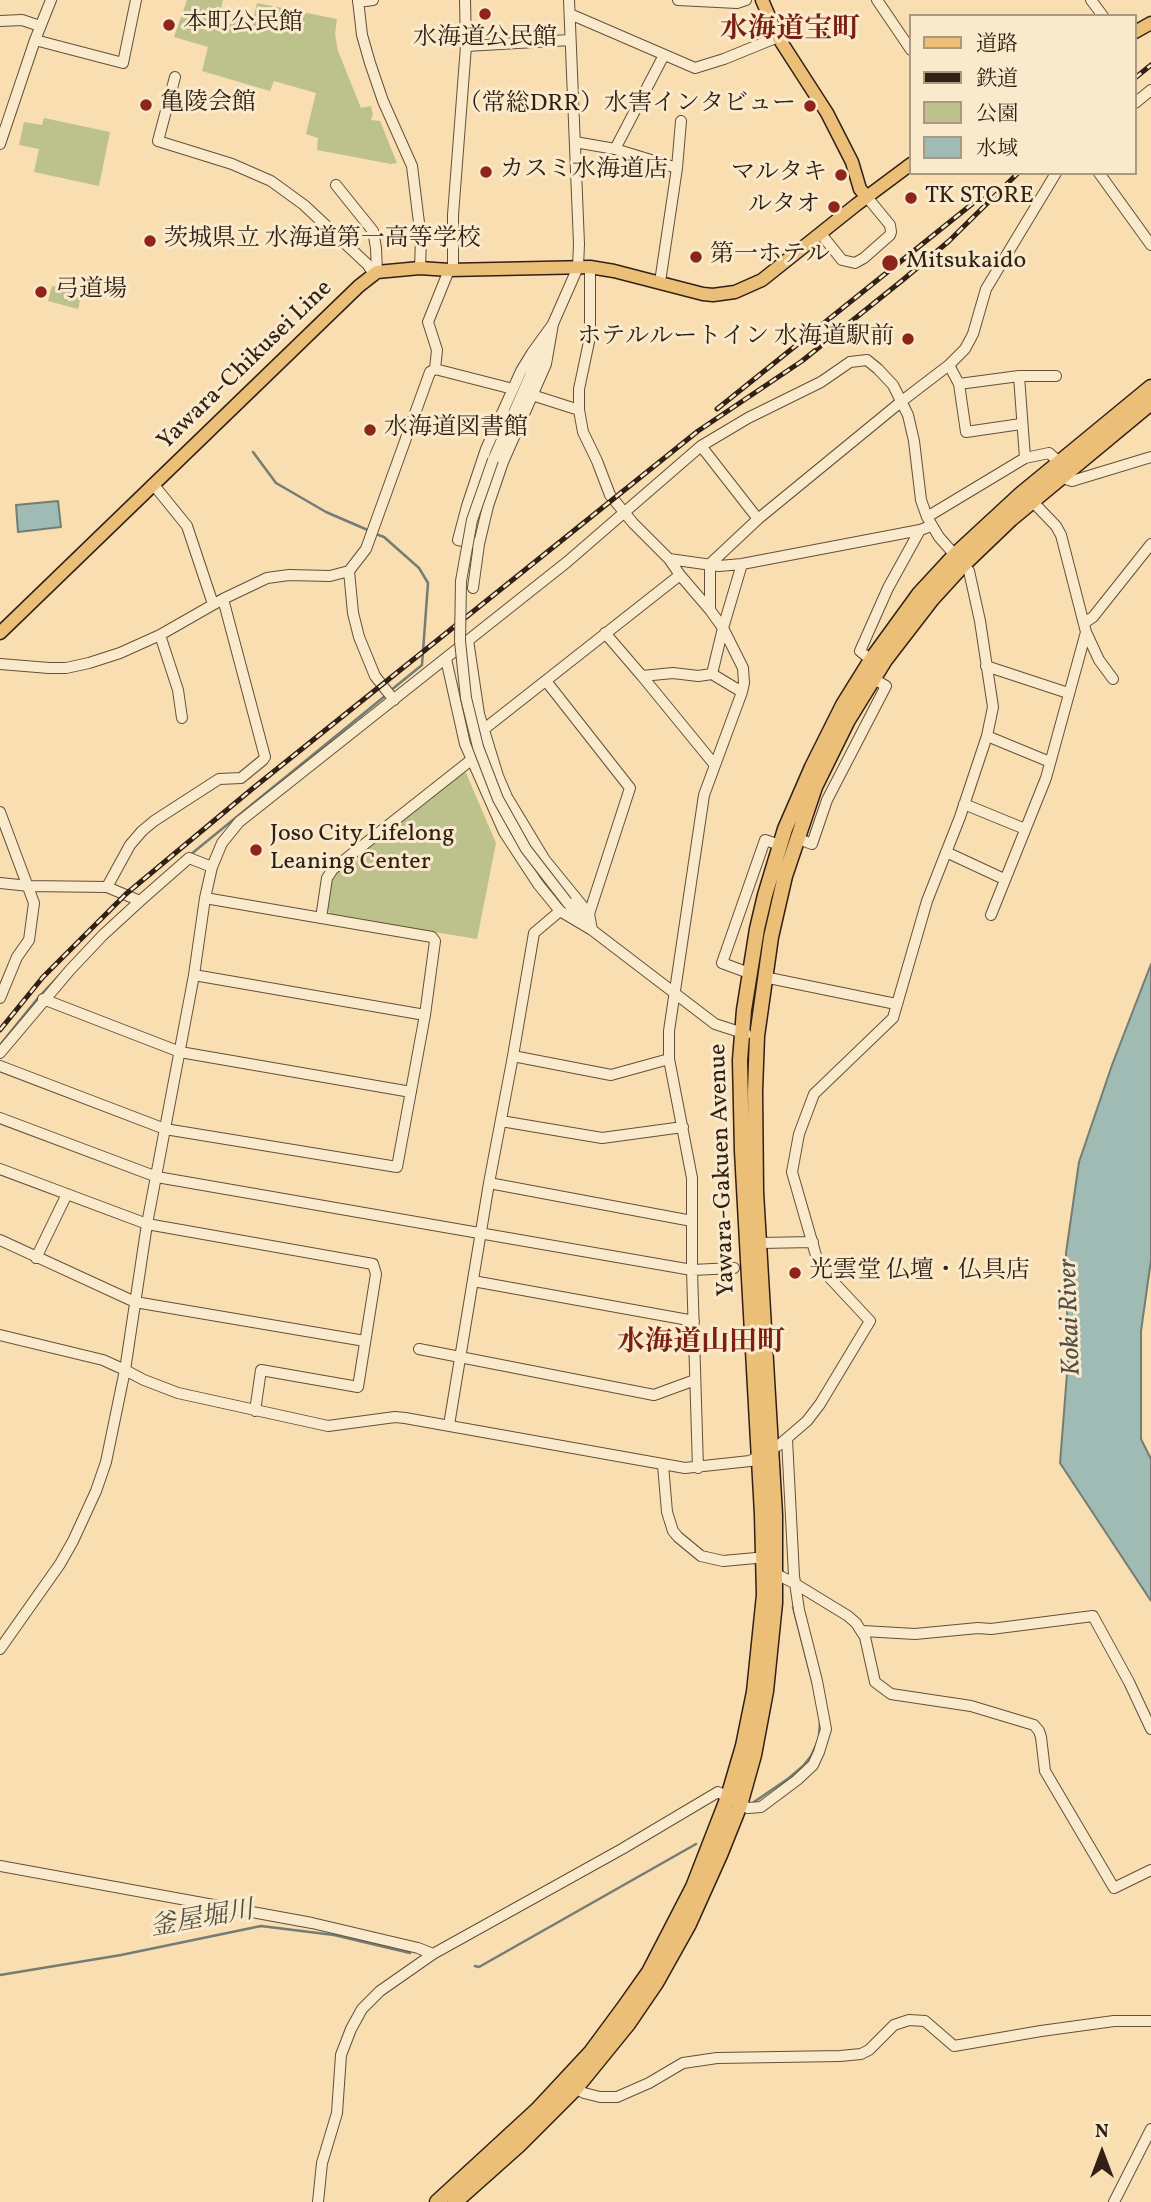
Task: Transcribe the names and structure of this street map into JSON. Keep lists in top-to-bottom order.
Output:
{
  "streets": {
    "highway": ["Yawara-Gakuen Avenue"],
    "main road": ["Yawara-Chikusei Line"]
  },
  "districts": ["水海道宝町", "水海道山田町"],
  "water": ["Kokai River", "釜屋堀川"],
  "places": [
    "水海道公民館",
    "本町公民館",
    "亀陵会館",
    "（常総DRR）水害インタビュー",
    "カスミ水海道店",
    "マルタキ",
    "TK STORE",
    "ルタオ",
    "茨城県立 水海道第一高等学校",
    "第一ホテル",
    "Mitsukaido",
    "弓道場",
    "ホテルルートイン 水海道駅前",
    "水海道図書館",
    "Joso City Lifelong Leaning Center",
    "光雲堂 仏壇・仏具店"
  ],
  "legend": [
    "道路",
    "鉄道",
    "公園",
    "水域"
  ],
  "north": "top"
}
